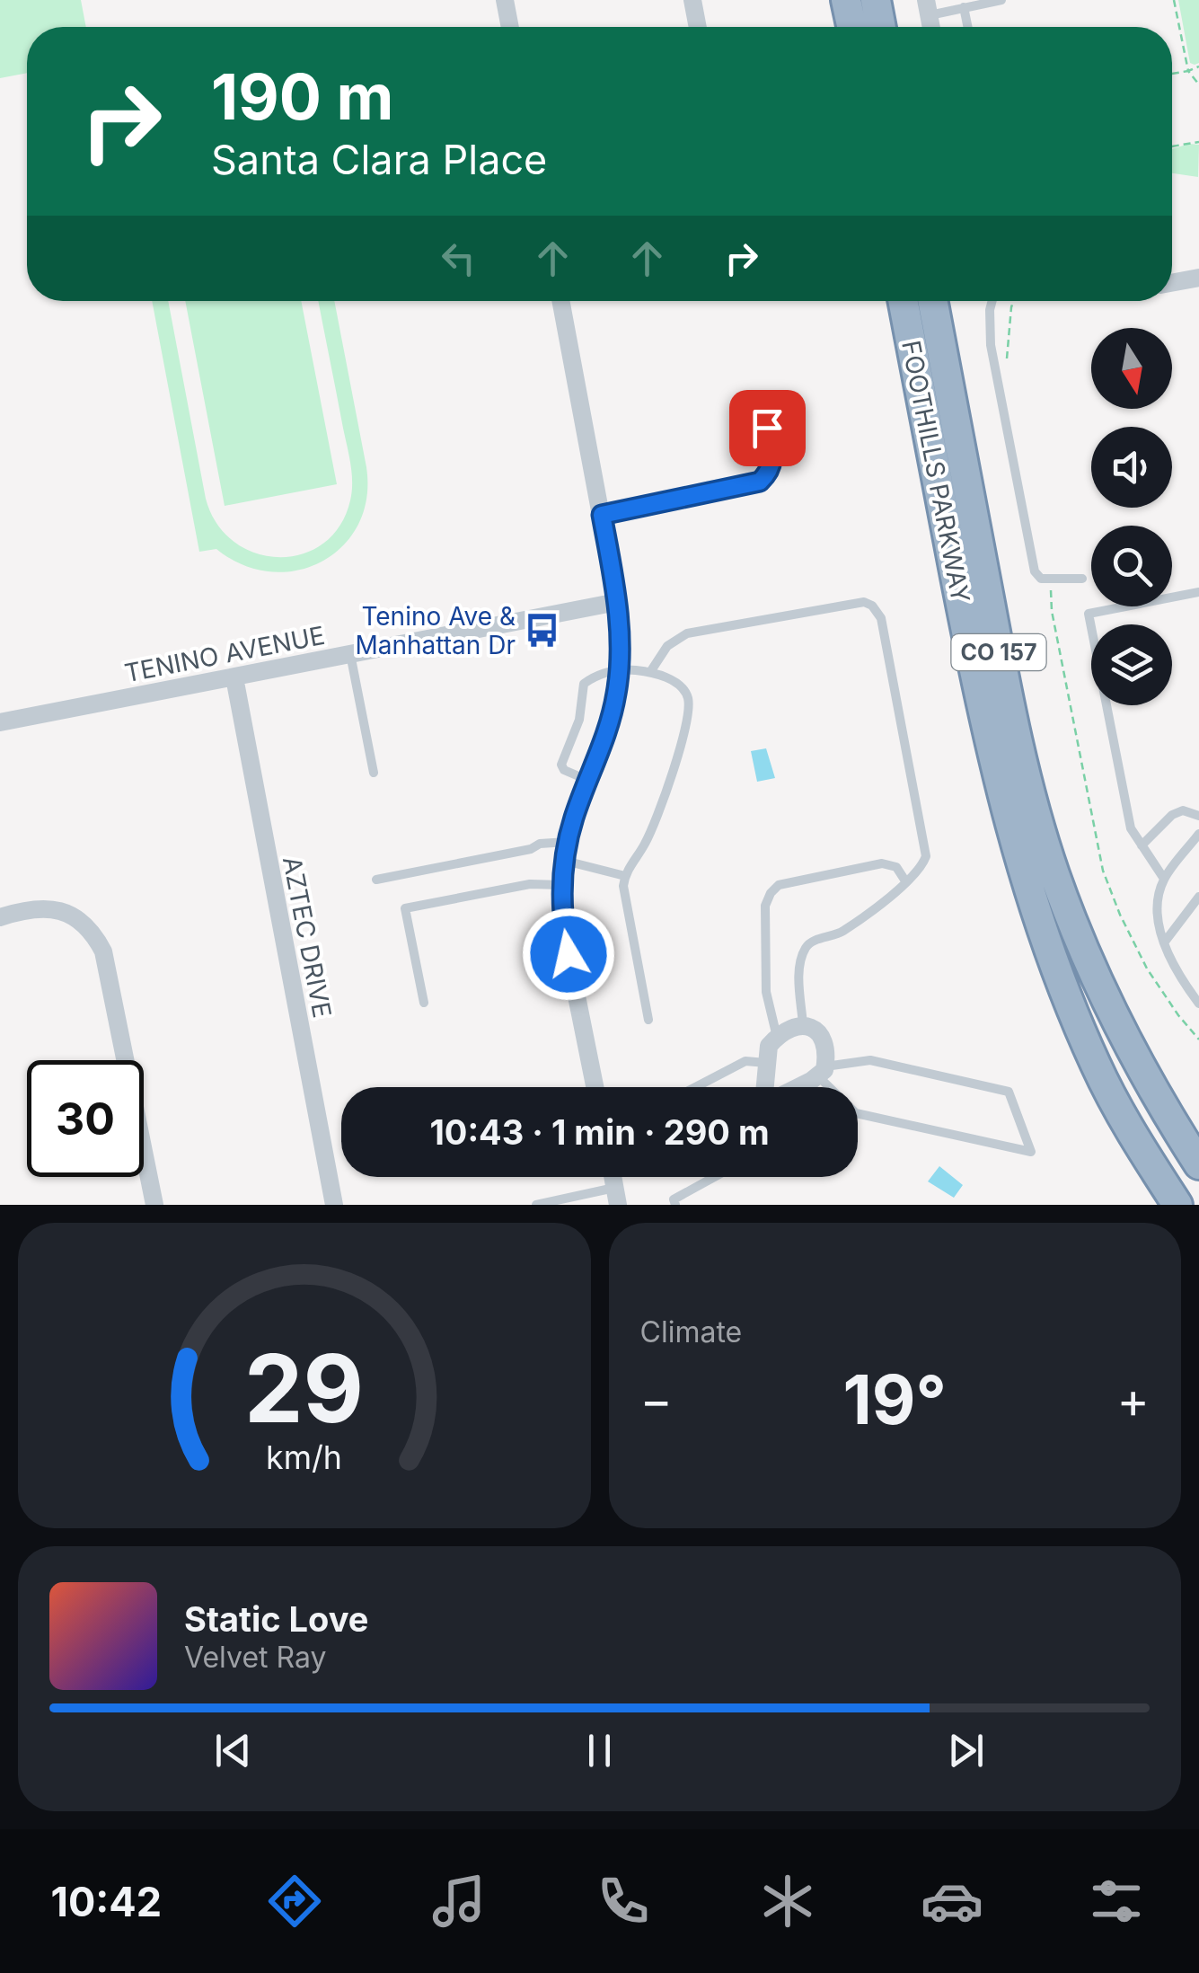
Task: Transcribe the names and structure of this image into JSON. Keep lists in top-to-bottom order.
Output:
{
  "streets": {
    "highway": ["FOOTHILLS PARKWAY", "CO 157"],
    "street": ["TENINO AVENUE", "AZTEC DRIVE"]
  },
  "crossings": [
    ["TENINO AVENUE", "AZTEC DRIVE"]
  ],
  "places": {
    "bus stop": ["Tenino Ave & Manhattan Dr"]
  },
  "north": "bottom",
  "page": {
    "turn": ["190 m", "Santa Clara Place"],
    "limit": "30",
    "trip": "10:43 · 1 min · 290 m",
    "tile": "Climate",
    "heat": ["−", "19°", "+"],
    "song": ["Static Love", "Velvet Ray"],
    "tabs": "10:42",
    "gauge": ["29", "km/h"]
  }
}
